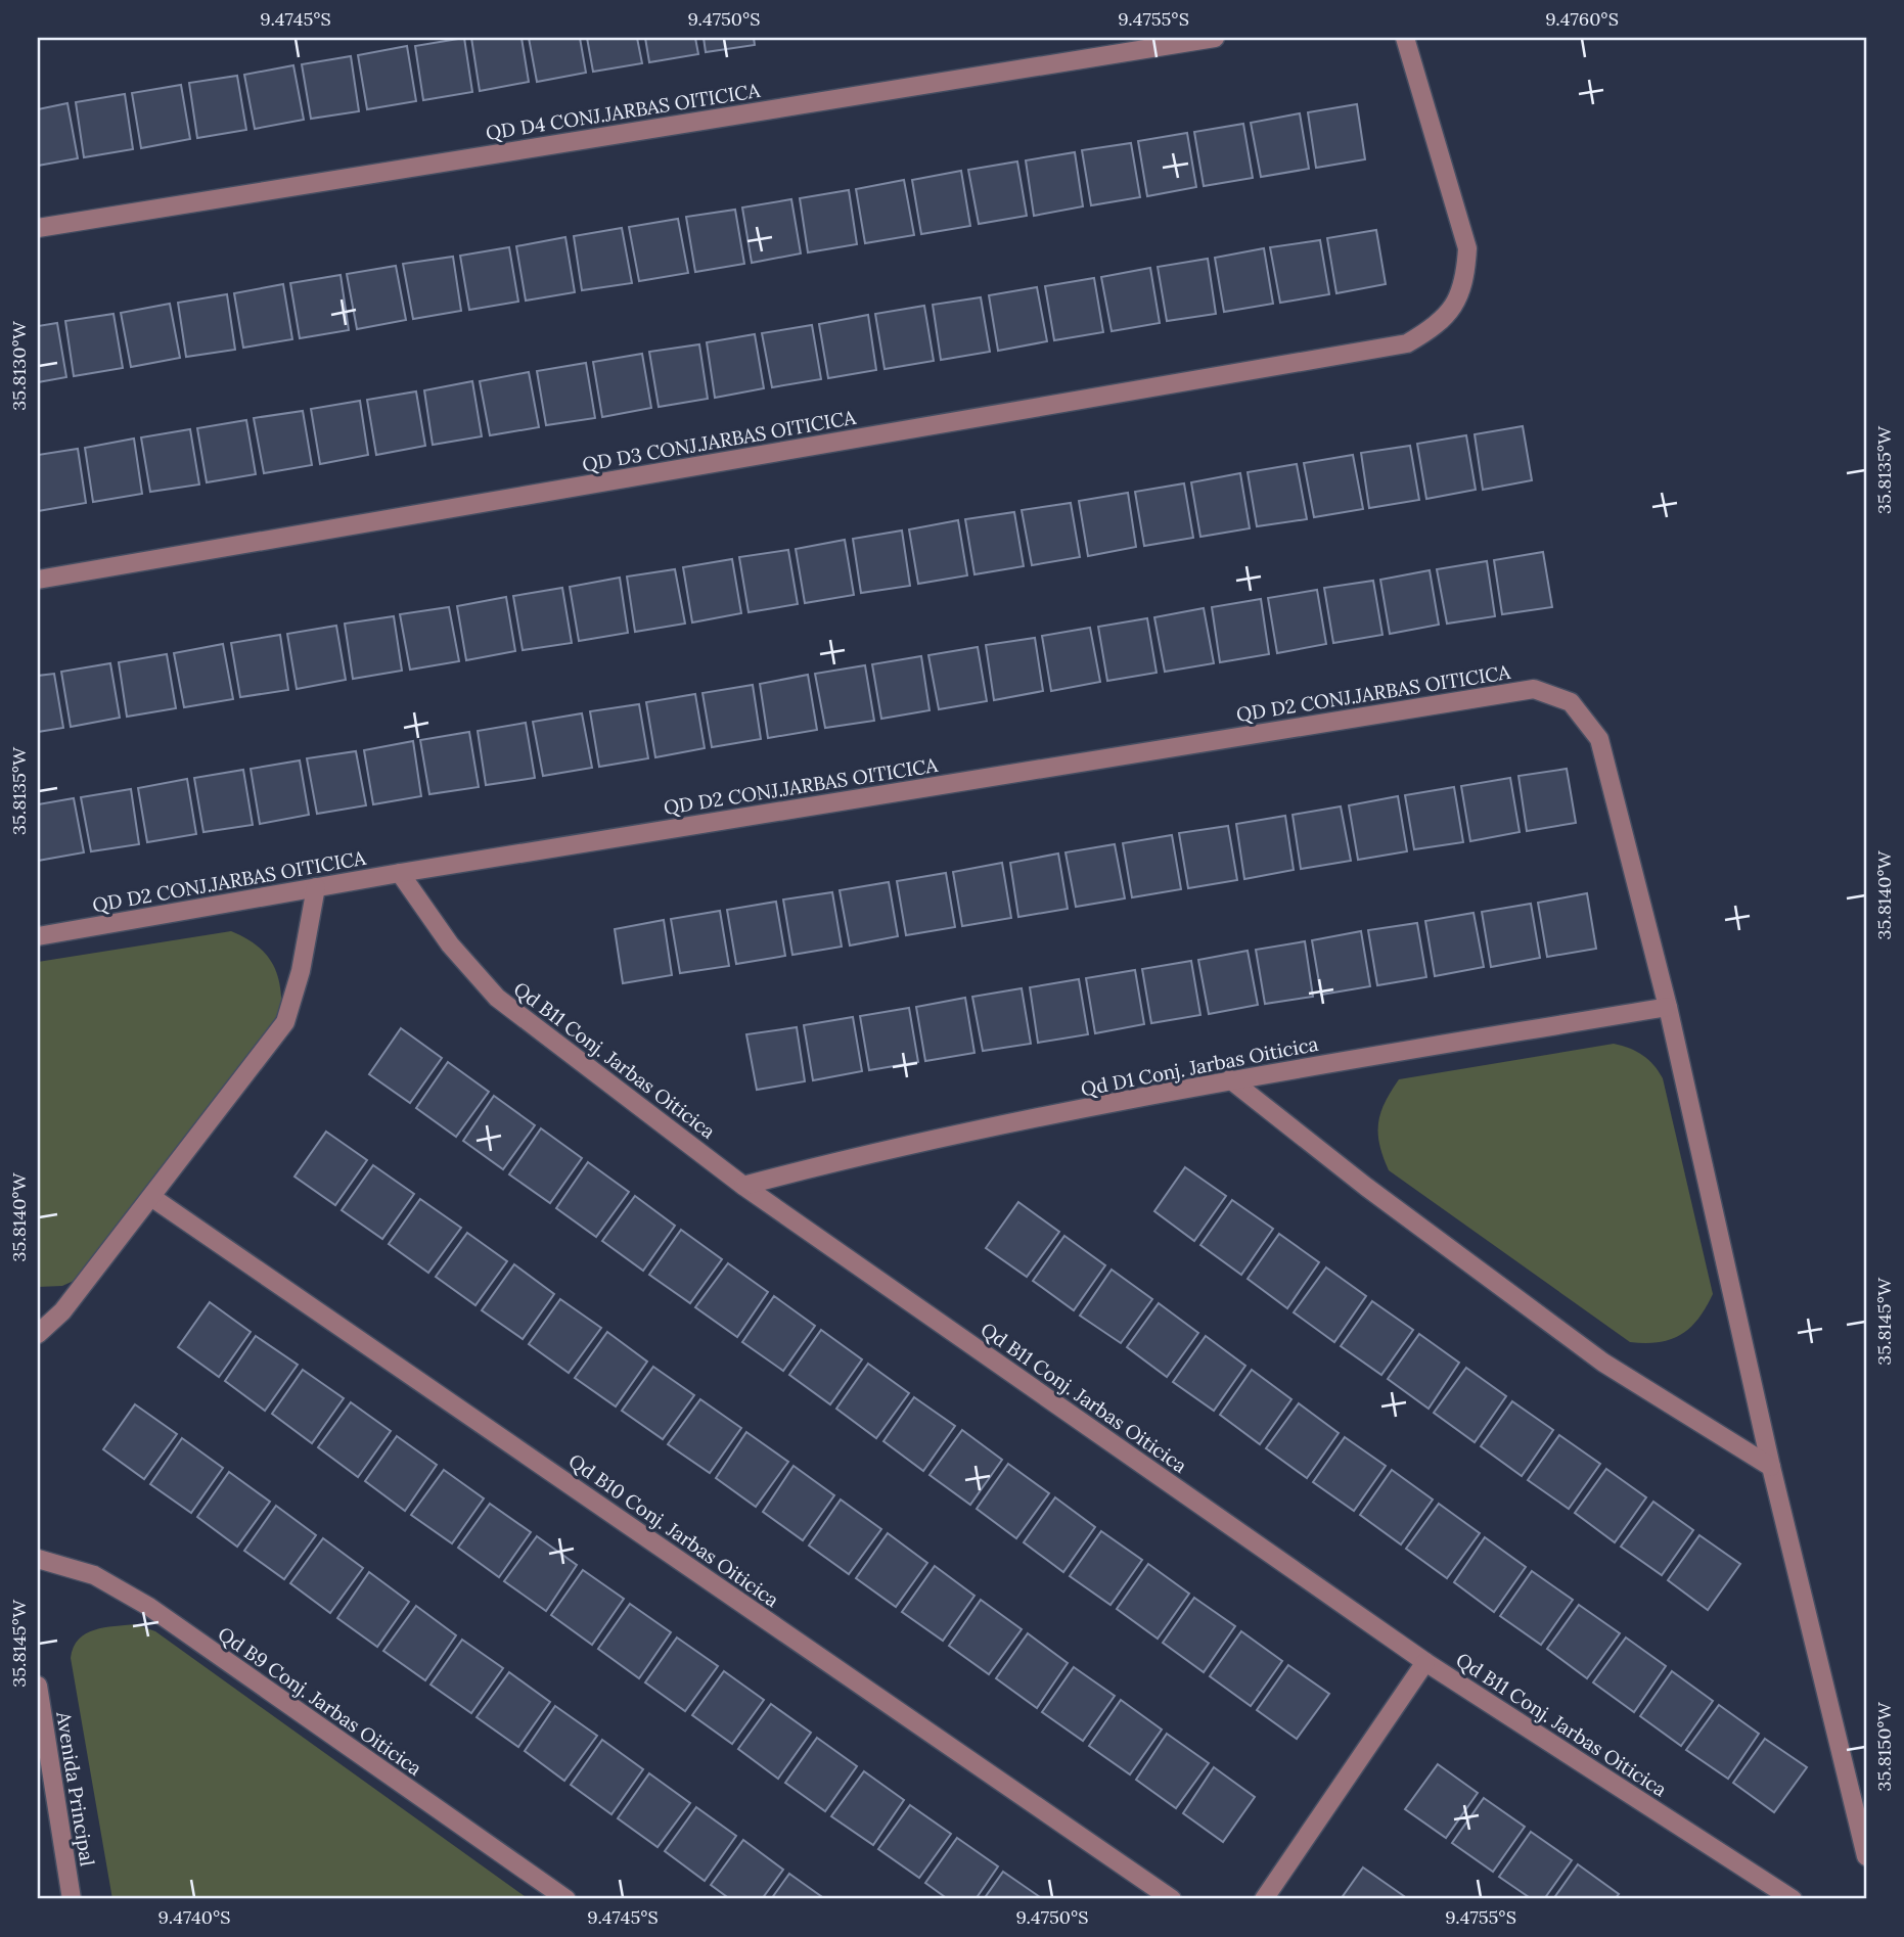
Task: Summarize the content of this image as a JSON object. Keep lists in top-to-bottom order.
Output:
{
  "streets": {
    "street": [
      "QD D4 CONJ.JARBAS OITICICA",
      "QD D3 CONJ.JARBAS OITICICA",
      "QD D2 CONJ.JARBAS OITICICA",
      "Qd B11 Conj. Jarbas Oiticica",
      "Qd D1 Conj. Jarbas Oiticica",
      "Qd B10 Conj. Jarbas Oiticica",
      "Qd B9 Conj. Jarbas Oiticica",
      "Avenida Principal"
    ]
  },
  "crossings": [
    ["QD D2 CONJ.JARBAS OITICICA", "Qd B11 Conj. Jarbas Oiticica"],
    ["QD D2 CONJ.JARBAS OITICICA", "Qd D1 Conj. Jarbas Oiticica"],
    ["Qd B11 Conj. Jarbas Oiticica", "Qd D1 Conj. Jarbas Oiticica"]
  ],
  "coordinates": [
    "9.4745°S",
    "9.4750°S",
    "9.4755°S",
    "9.4760°S",
    "35.8130°W",
    "35.8135°W",
    "35.8140°W",
    "35.8145°W",
    "35.8150°W",
    "9.4740°S"
  ]
}
